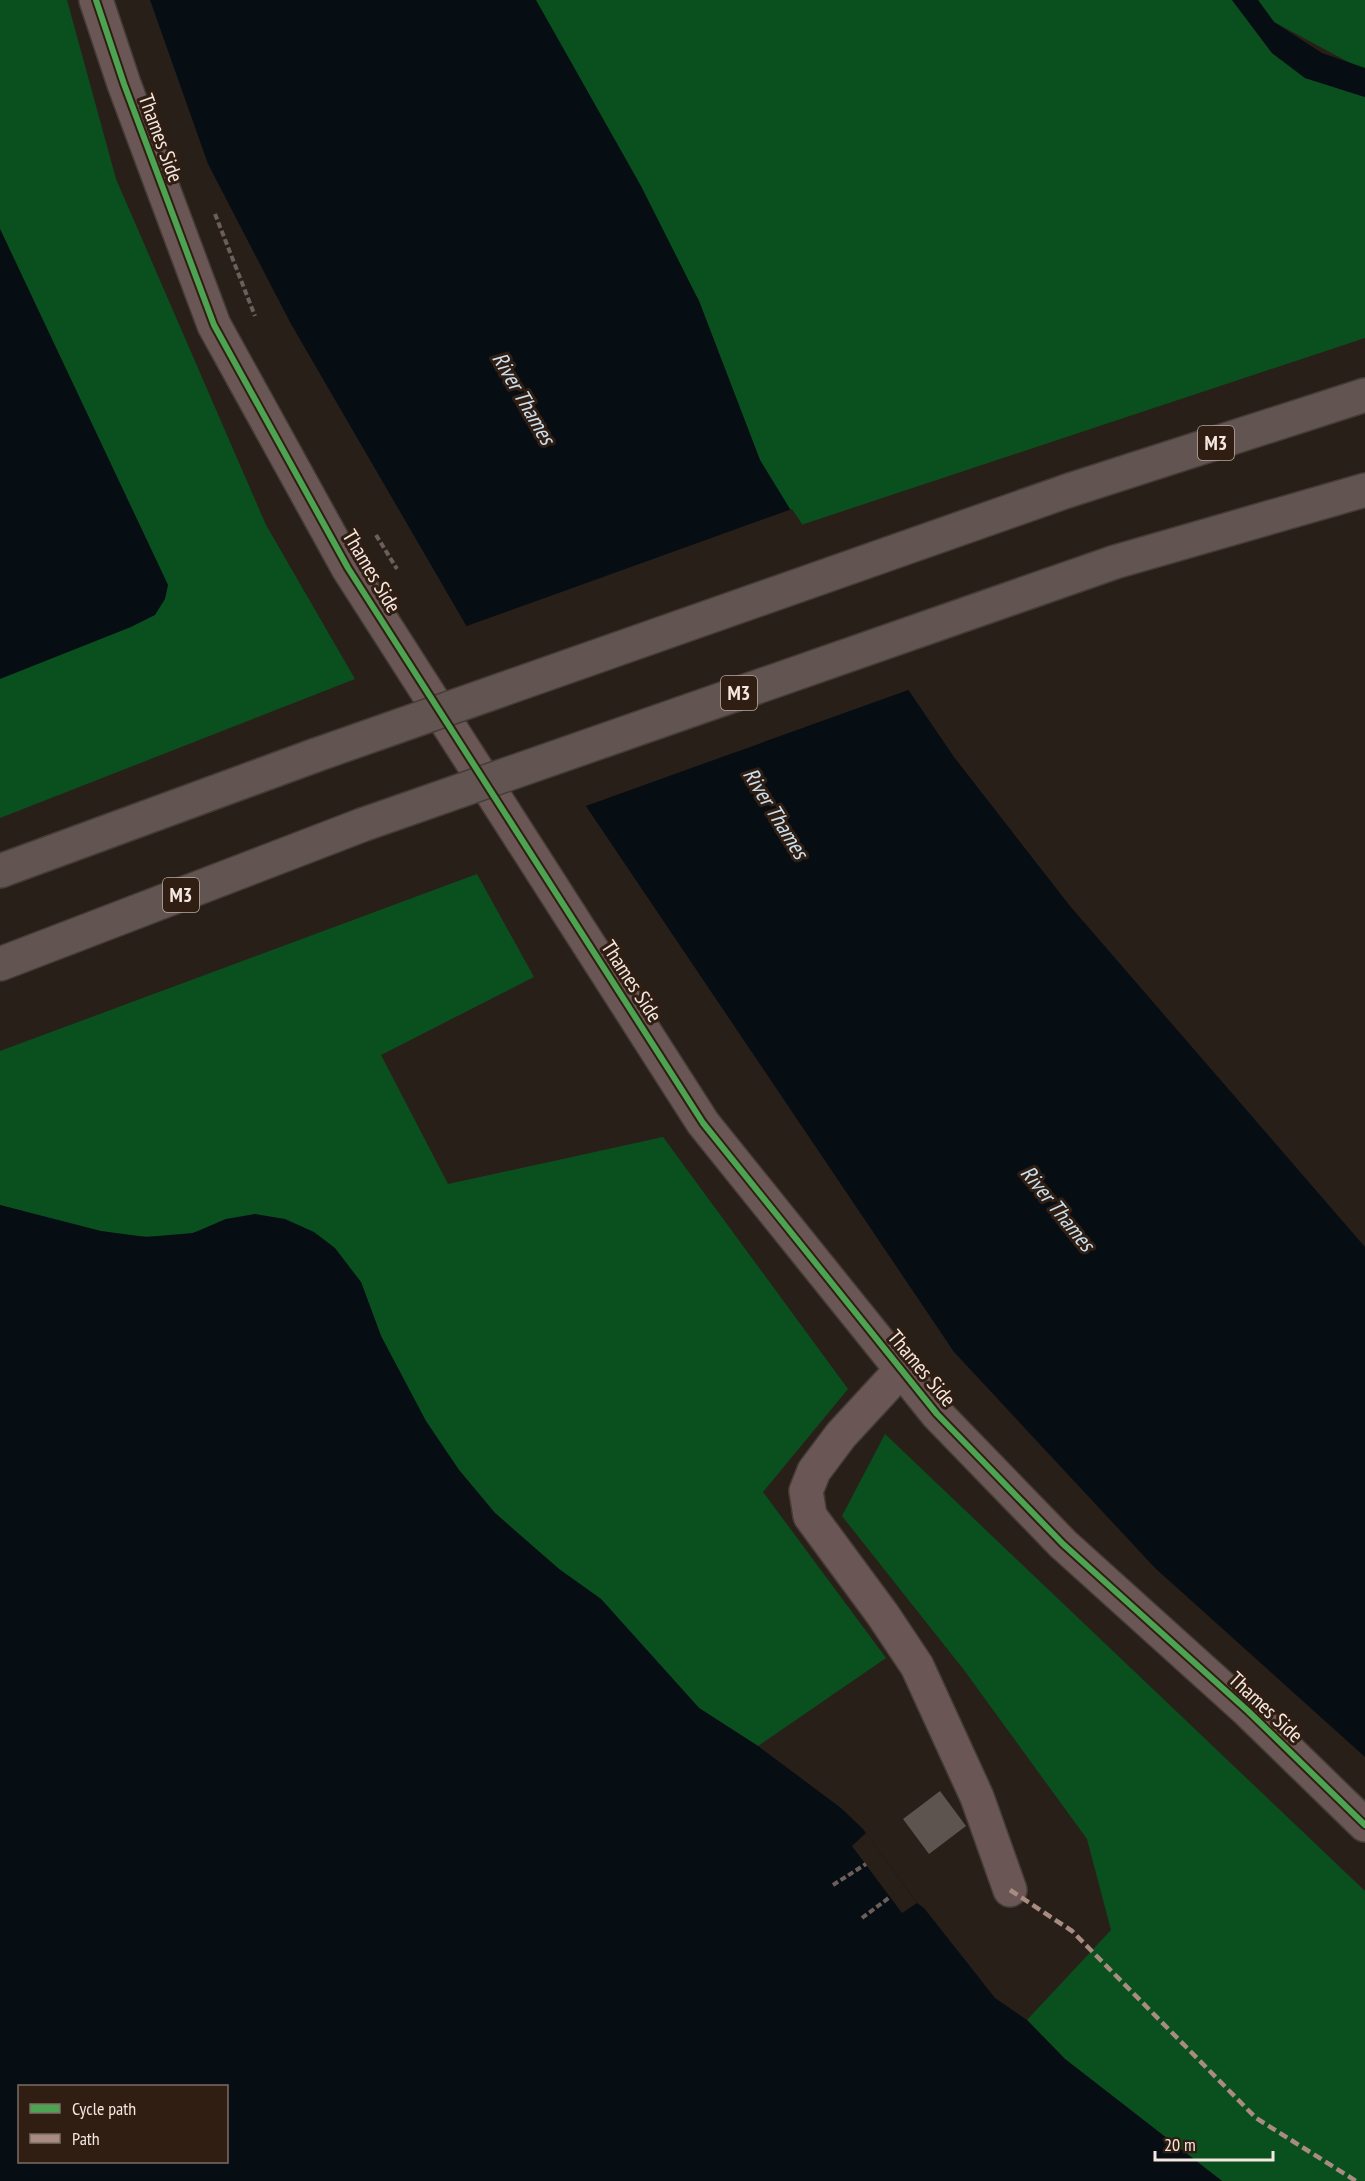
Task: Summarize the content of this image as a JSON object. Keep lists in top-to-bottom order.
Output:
{
  "streets": {
    "highway": ["M3"],
    "street": ["Thames Side"]
  },
  "water": ["River Thames"],
  "legend": ["Cycle path", "Path"],
  "scale_bar": "20 m"
}
